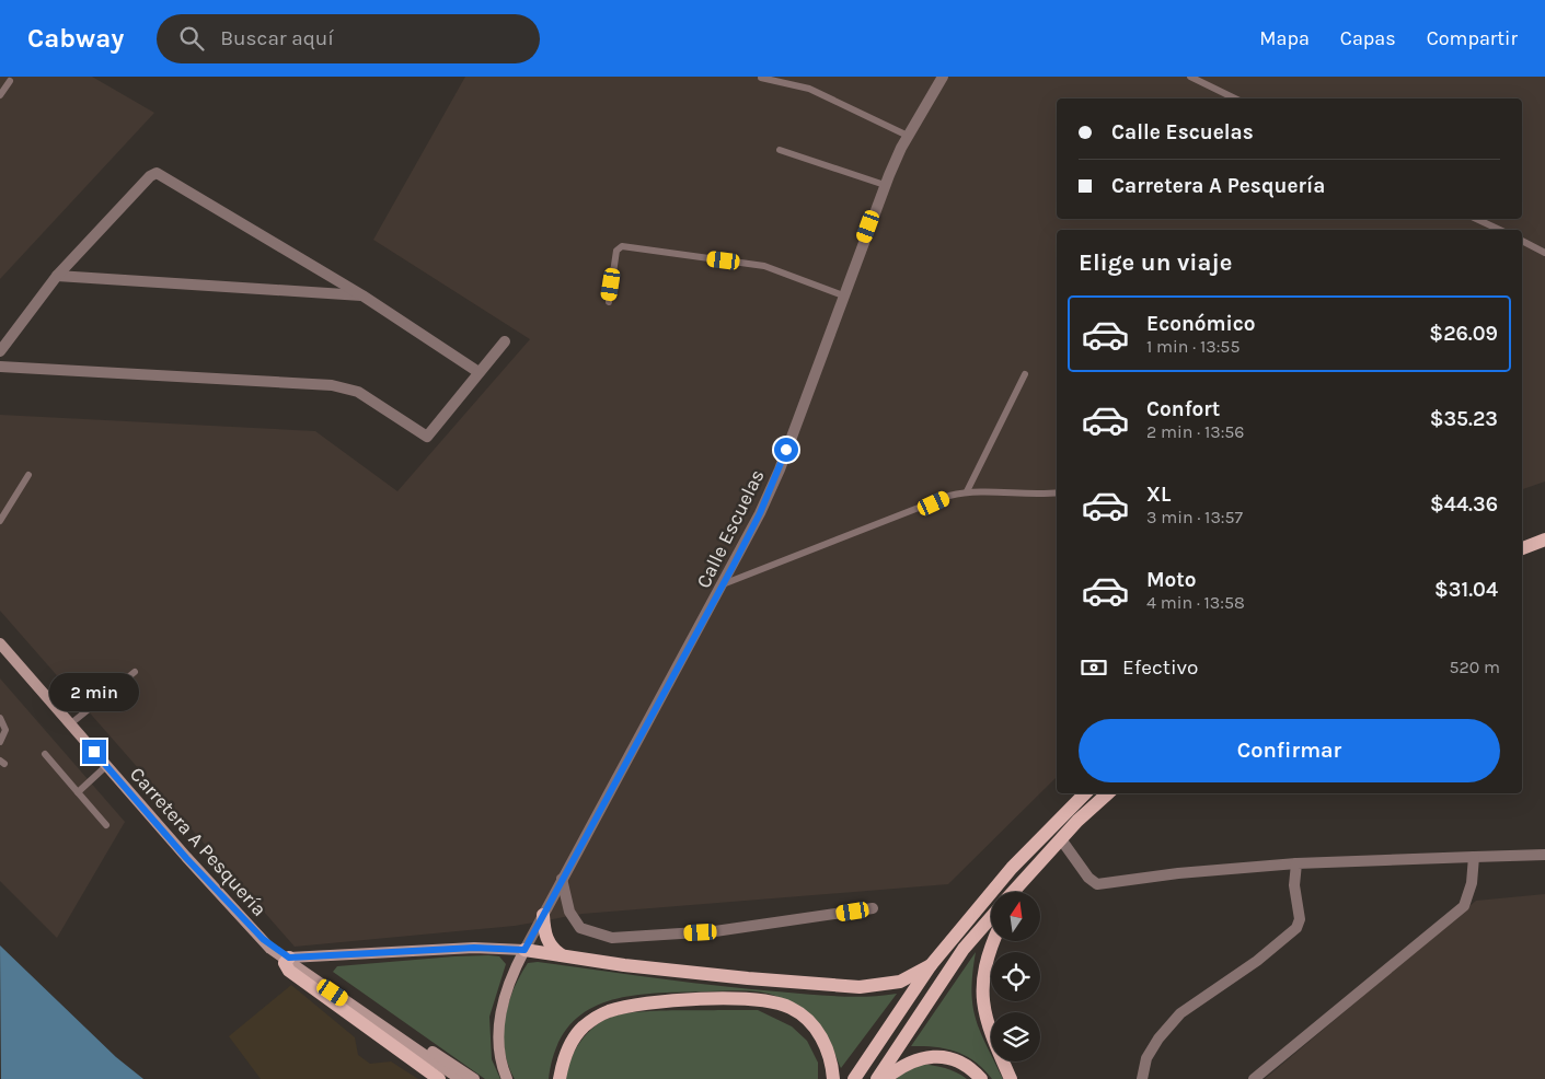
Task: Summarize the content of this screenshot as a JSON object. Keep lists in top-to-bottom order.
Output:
{
  "streets": {
    "main road": ["Carretera A Pesquería"],
    "street": ["Calle Escuelas"]
  },
  "north": "top",
  "page": {
    "header": "Cabway",
    "search": "Buscar aquí",
    "nav": ["Mapa", "Capas", "Compartir"],
    "banner": ["Calle Escuelas", "Carretera A Pesquería"],
    "heading": "Elige un viaje",
    "list": [
      {
        "name": "Económico",
        "note": "1 min · 13:55",
        "value": "$26.09"
      },
      {
        "name": "Confort",
        "note": "2 min · 13:56",
        "value": "$35.23"
      },
      {
        "name": "XL",
        "note": "3 min · 13:57",
        "value": "$44.36"
      },
      {
        "name": "Moto",
        "note": "4 min · 13:58",
        "value": "$31.04"
      }
    ],
    "pay": ["Efectivo", "520 m"],
    "bubble": "2 min",
    "buttons": "Confirmar"
  }
}
